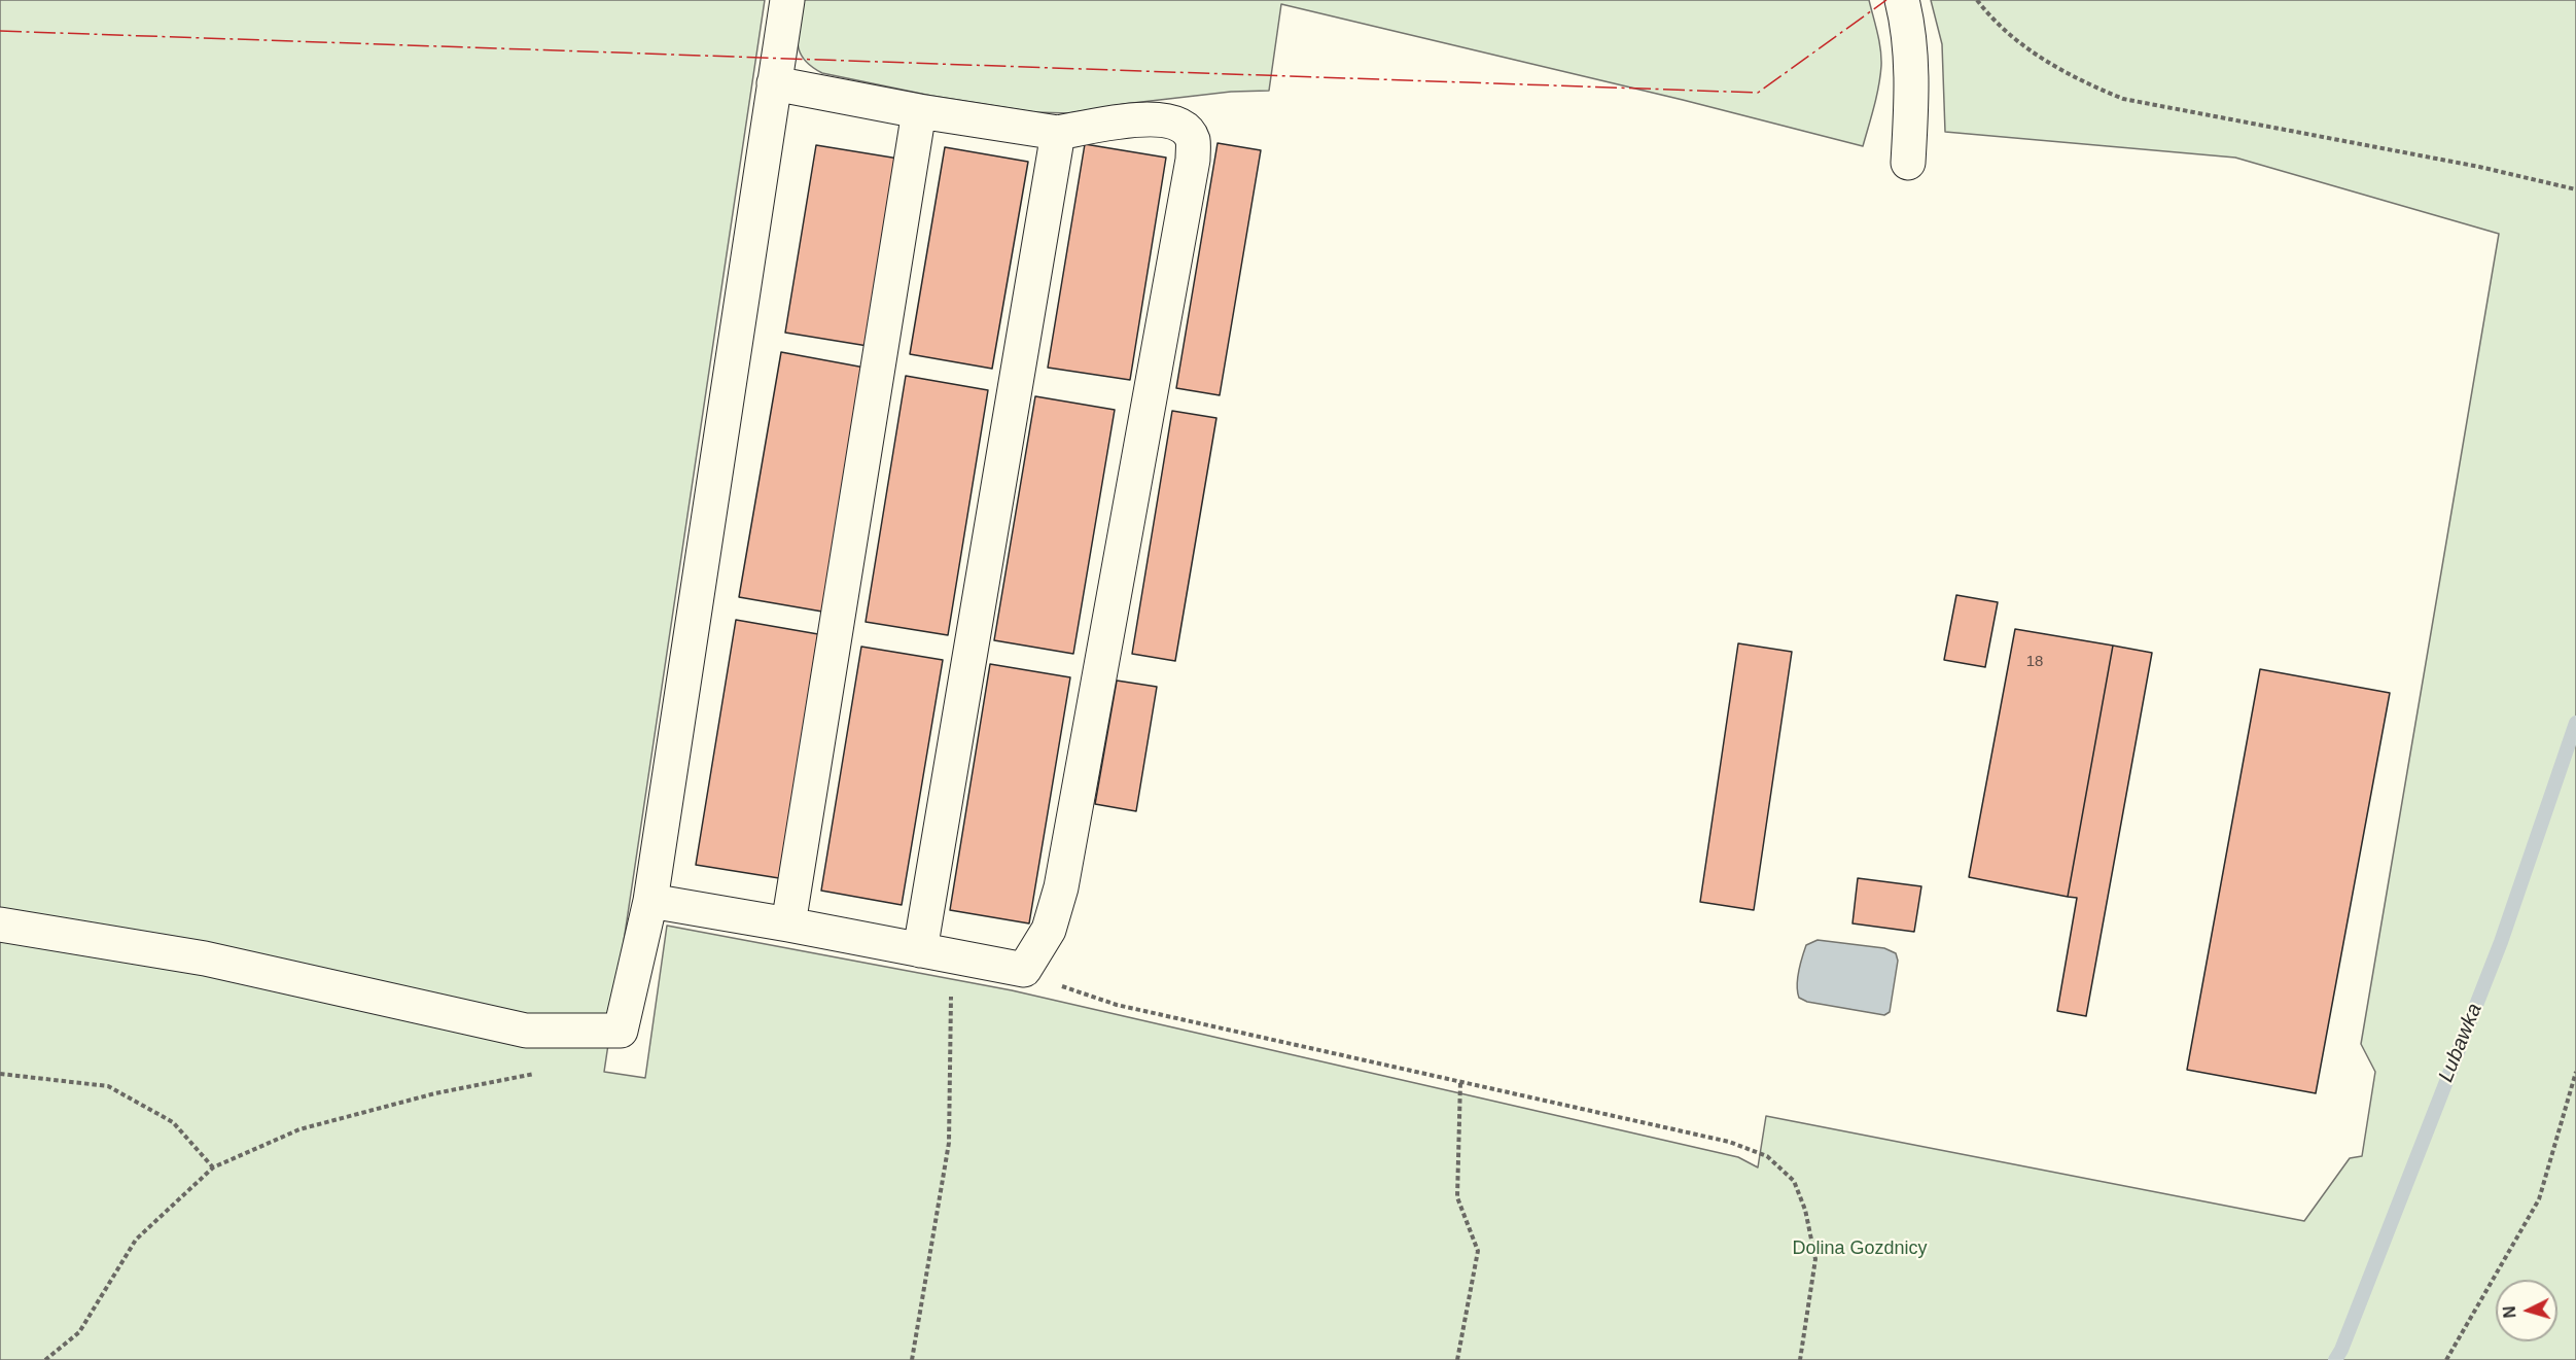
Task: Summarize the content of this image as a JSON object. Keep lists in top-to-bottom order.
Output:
{
  "water": ["Lubawka"],
  "parks": ["Dolina Gozdnicy"],
  "house_numbers": ["18"],
  "north": "left"
}
